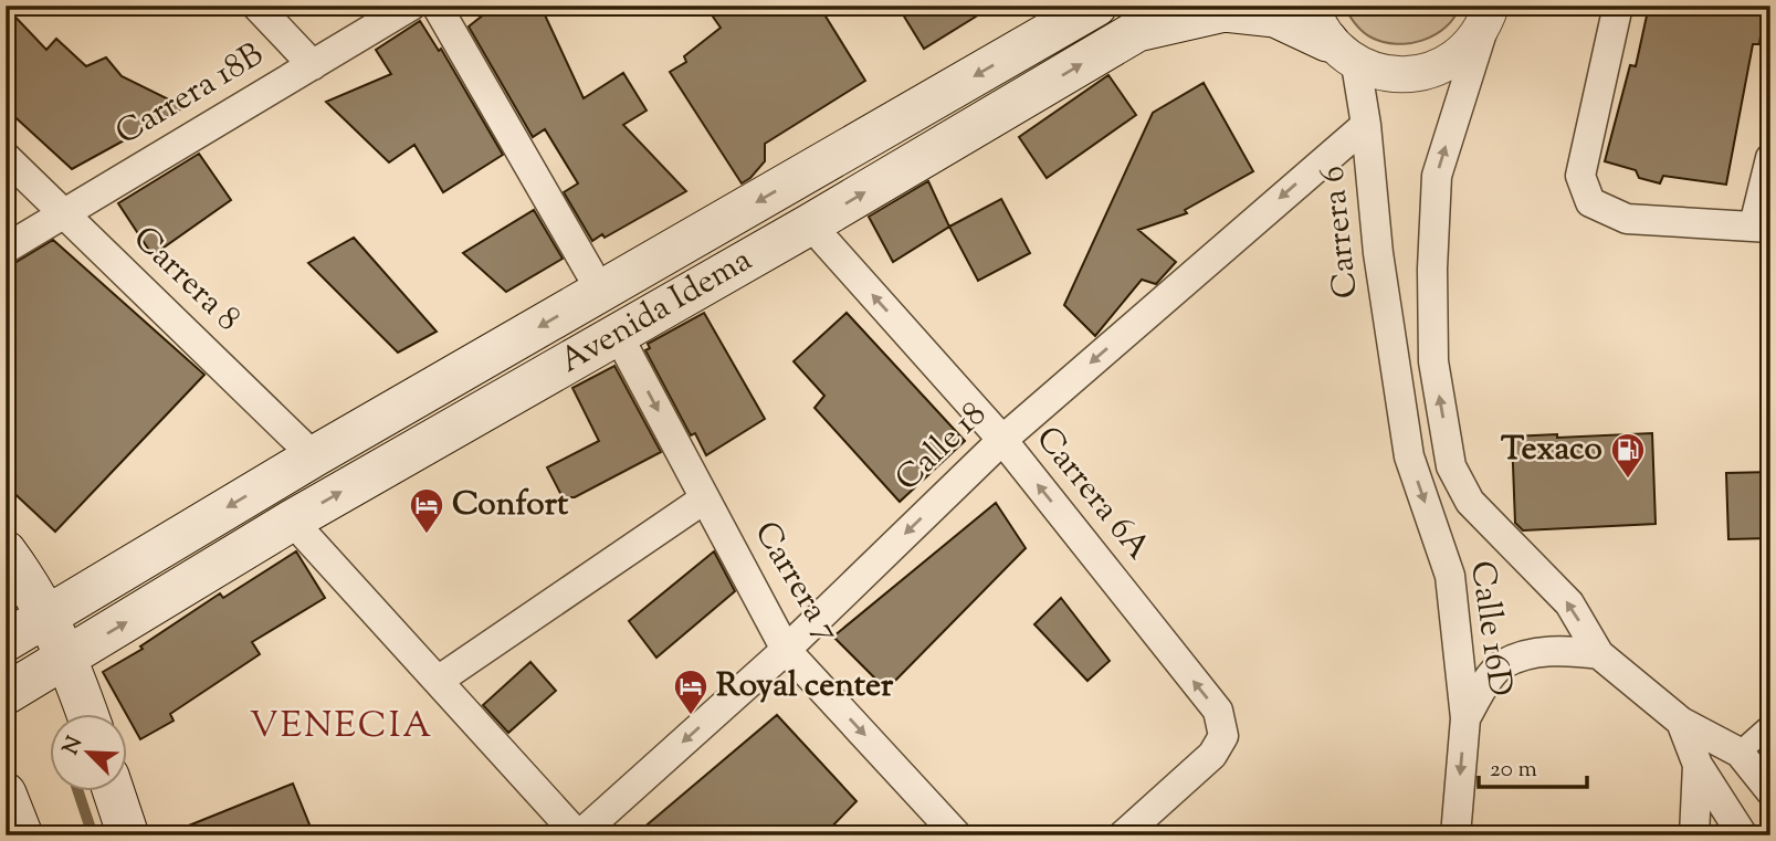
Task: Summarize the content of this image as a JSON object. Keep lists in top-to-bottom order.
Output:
{
  "streets": {
    "main road": ["Avenida Idema"],
    "street": [
      "Carrera 18B",
      "Carrera 6",
      "Carrera 8",
      "Calle 18",
      "Carrera 6A",
      "Carrera 7",
      "Calle 16D"
    ]
  },
  "crossings": [
    ["Carrera 18B", "Carrera 8"],
    ["Carrera 6", "Avenida Idema"],
    ["Carrera 6", "Calle 18"],
    ["Carrera 6", "Calle 16D"],
    ["Carrera 8", "Avenida Idema"],
    ["Avenida Idema", "Carrera 6A"],
    ["Avenida Idema", "Carrera 7"],
    ["Calle 18", "Carrera 6A"],
    ["Calle 18", "Carrera 7"]
  ],
  "one_way": ["Carrera 6A", "Carrera 7"],
  "districts": ["VENECIA"],
  "places": {
    "fuel station": ["Texaco"],
    "hotel": ["Confort", "Royal center"]
  },
  "scale_bar": "20 m",
  "north": "top left"
}
